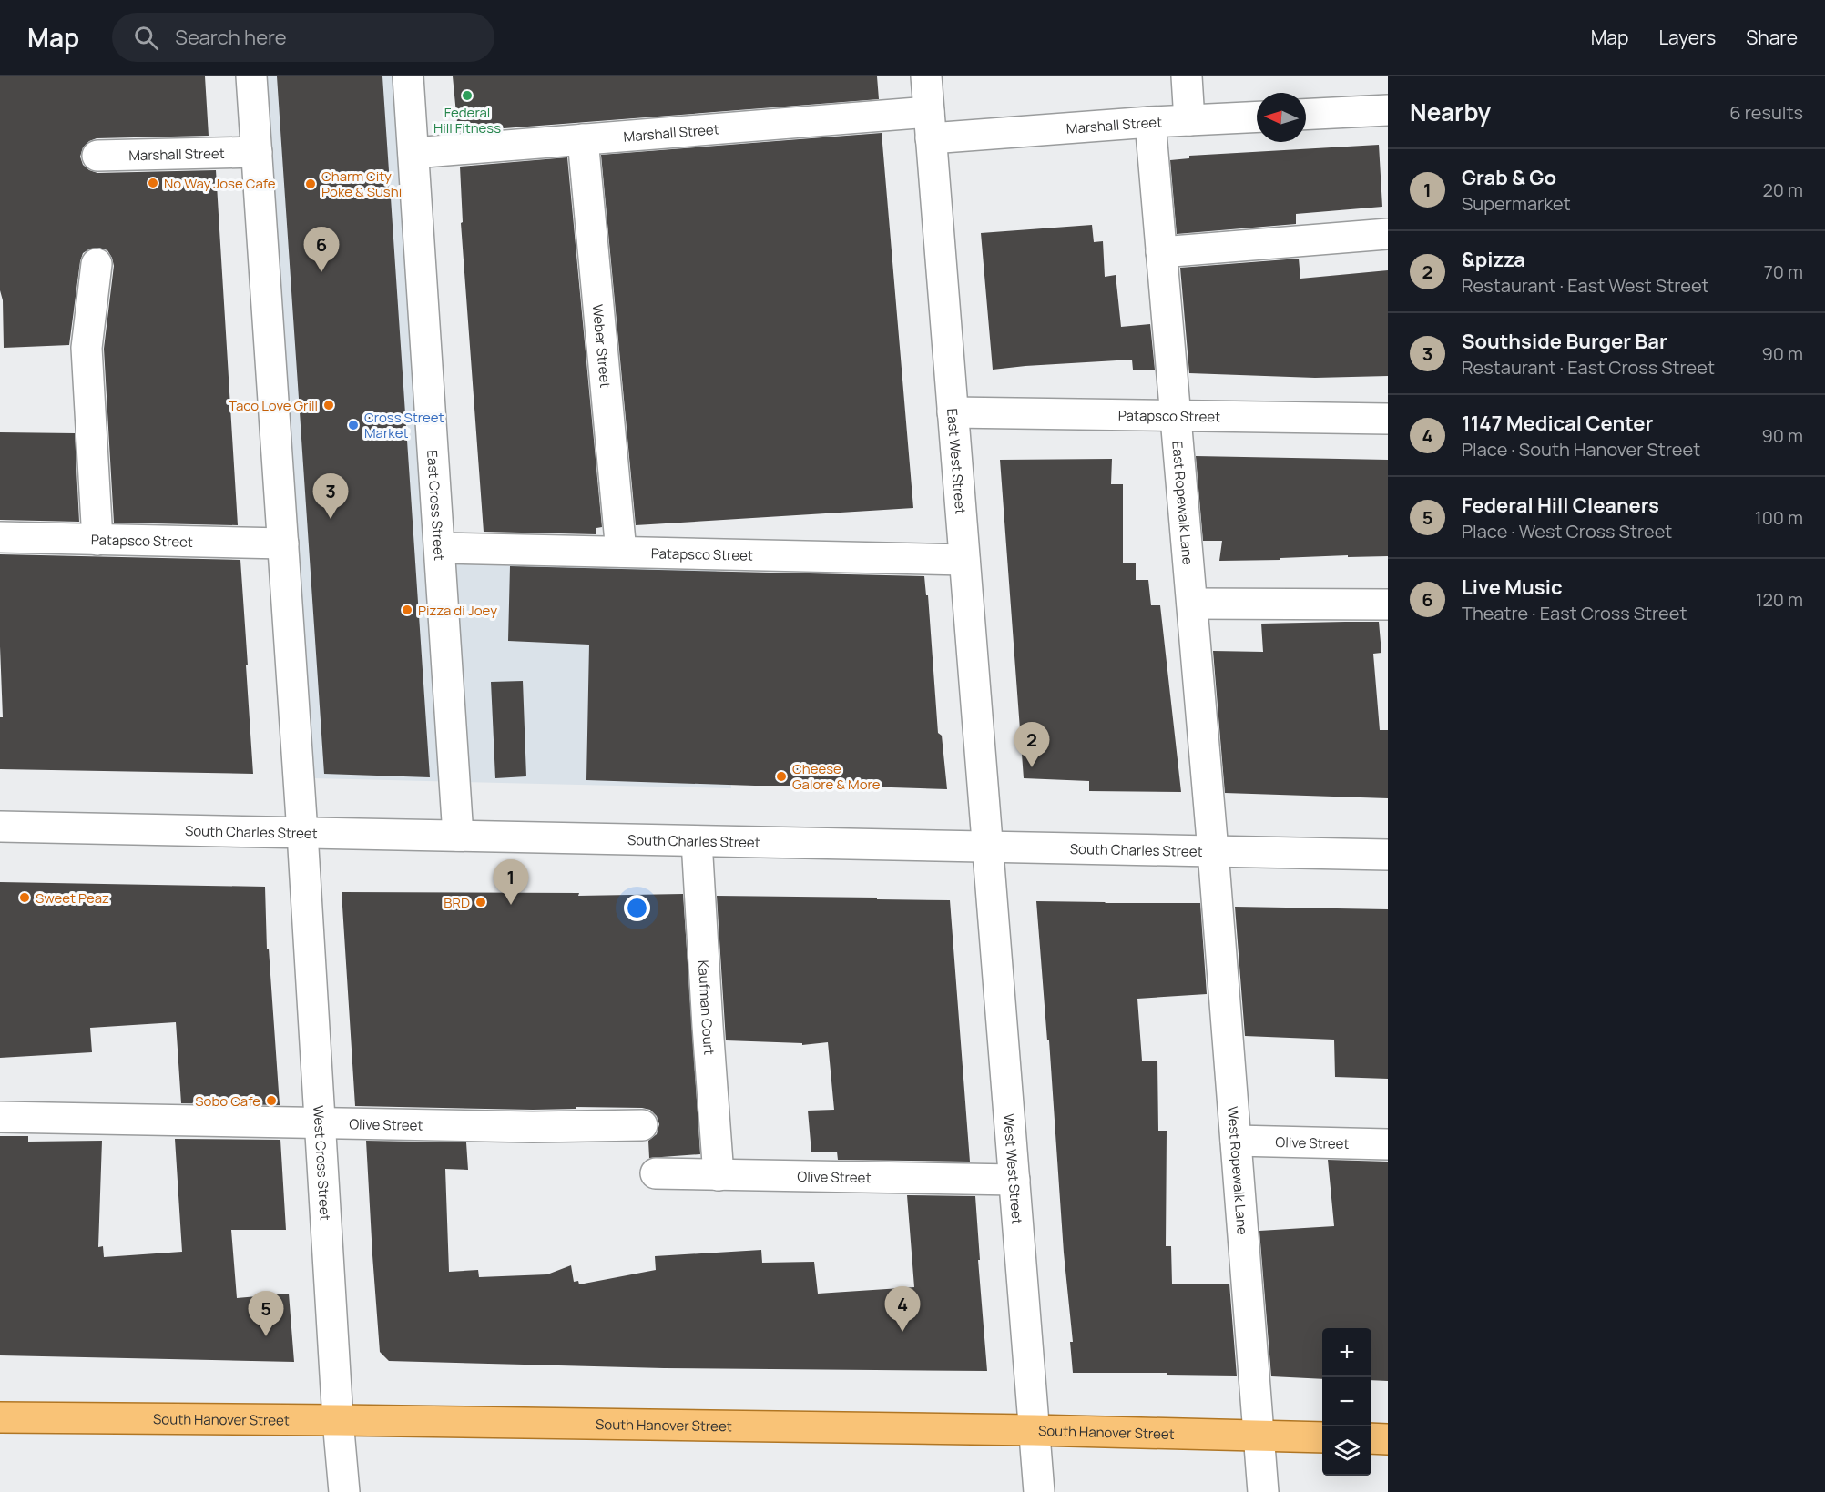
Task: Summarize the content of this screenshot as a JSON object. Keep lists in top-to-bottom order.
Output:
{
  "streets": {
    "main road": ["South Hanover Street"],
    "street": [
      "Marshall Street",
      "Weber Street",
      "Patapsco Street",
      "East West Street",
      "East Ropewalk Lane",
      "East Cross Street",
      "South Charles Street",
      "Kaufman Court",
      "Olive Street",
      "West Cross Street",
      "West West Street",
      "West Ropewalk Lane"
    ]
  },
  "crossings": [
    ["Marshall Street", "Weber Street"],
    ["Marshall Street", "East West Street"],
    ["Marshall Street", "East Ropewalk Lane"],
    ["Marshall Street", "East Cross Street"],
    ["Weber Street", "Patapsco Street"],
    ["Patapsco Street", "East West Street"],
    ["Patapsco Street", "East Ropewalk Lane"],
    ["Patapsco Street", "East Cross Street"],
    ["East West Street", "South Charles Street"],
    ["East West Street", "West West Street"],
    ["East Ropewalk Lane", "South Charles Street"],
    ["East Ropewalk Lane", "West Ropewalk Lane"],
    ["East Cross Street", "South Charles Street"],
    ["South Charles Street", "Kaufman Court"],
    ["South Charles Street", "West Cross Street"],
    ["South Charles Street", "West West Street"],
    ["South Charles Street", "West Ropewalk Lane"],
    ["Kaufman Court", "Olive Street"],
    ["Olive Street", "West Cross Street"],
    ["Olive Street", "West West Street"],
    ["Olive Street", "West Ropewalk Lane"],
    ["West Cross Street", "South Hanover Street"],
    ["West West Street", "South Hanover Street"],
    ["West Ropewalk Lane", "South Hanover Street"]
  ],
  "places": [
    "Federal Hill Fitness",
    "No Way Jose Cafe",
    "Charm City Poke & Sushi",
    "Taco Love Grill",
    "Cross Street Market",
    "Pizza di Joey",
    "Cheese Galore & More",
    "Sweet Peaz",
    "BRD",
    "Sobo Cafe"
  ],
  "north": "left",
  "page": {
    "header": "Map",
    "search": "Search here",
    "nav": ["Map", "Layers", "Share"],
    "heading": ["Nearby", "6 results"],
    "list": [
      {
        "mark": "1",
        "name": "Grab & Go",
        "note": "Supermarket",
        "value": "20 m"
      },
      {
        "mark": "2",
        "name": "&pizza",
        "note": "Restaurant · East West Street",
        "value": "70 m"
      },
      {
        "mark": "3",
        "name": "Southside Burger Bar",
        "note": "Restaurant · East Cross Street",
        "value": "90 m"
      },
      {
        "mark": "4",
        "name": "1147 Medical Center",
        "note": "Place · South Hanover Street",
        "value": "90 m"
      },
      {
        "mark": "5",
        "name": "Federal Hill Cleaners",
        "note": "Place · West Cross Street",
        "value": "100 m"
      },
      {
        "mark": "6",
        "name": "Live Music",
        "note": "Theatre · East Cross Street",
        "value": "120 m"
      }
    ],
    "pins": [
      "6",
      "3",
      "2",
      "1",
      "4",
      "5"
    ],
    "map_buttons": ["+", "−"]
  }
}
